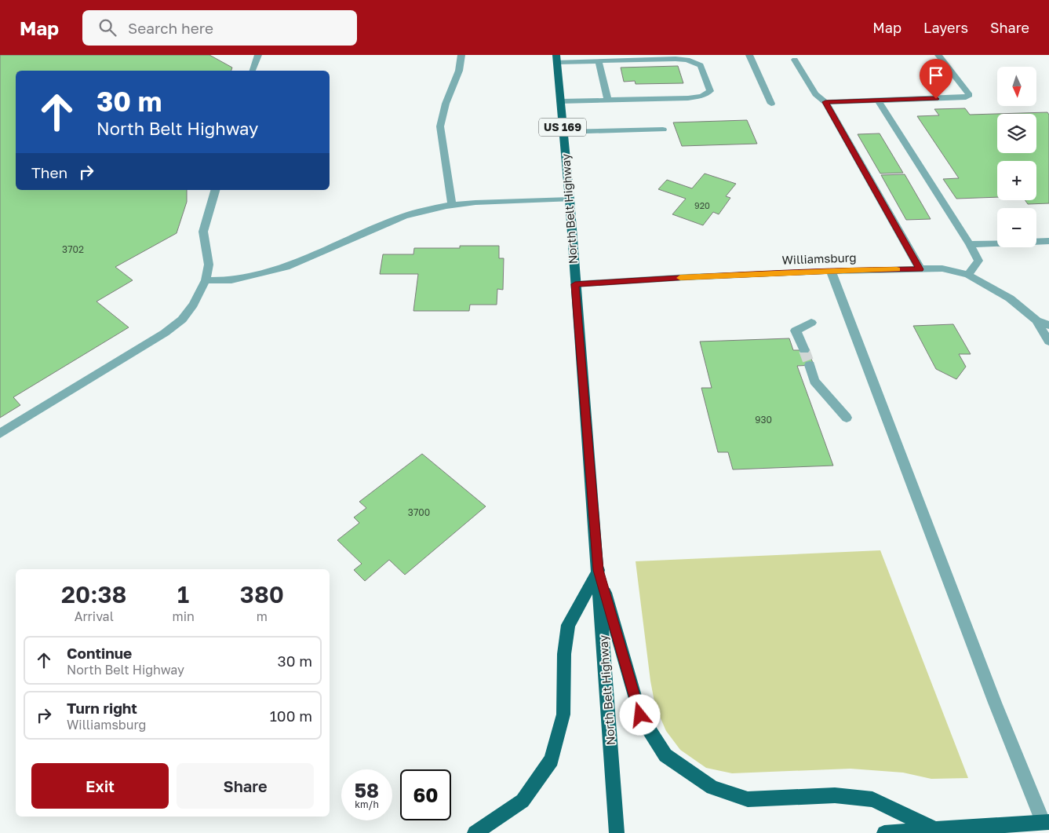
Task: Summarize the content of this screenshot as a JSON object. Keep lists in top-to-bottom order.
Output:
{
  "streets": {
    "main road": ["US 169", "North Belt Highway"],
    "street": ["Williamsburg"]
  },
  "crossings": [
    ["North Belt Highway", "Williamsburg"]
  ],
  "house_numbers": [
    "920",
    "3702",
    "930",
    "3700"
  ],
  "north": "bottom",
  "page": {
    "header": "Map",
    "search": "Search here",
    "nav": ["Map", "Layers", "Share"],
    "map_buttons": ["+", "−"],
    "turn": ["30 m", "North Belt Highway"],
    "then": "Then",
    "eta": [
      "20:38",
      "Arrival",
      "1",
      "min",
      "380",
      "m"
    ],
    "list": [
      {
        "name": "Continue",
        "note": "North Belt Highway",
        "value": "30 m"
      },
      {
        "name": "Turn right",
        "note": "Williamsburg",
        "value": "100 m"
      }
    ],
    "buttons": ["Exit", "Share"],
    "speed": "58 km/h",
    "limit": "60"
  }
}
